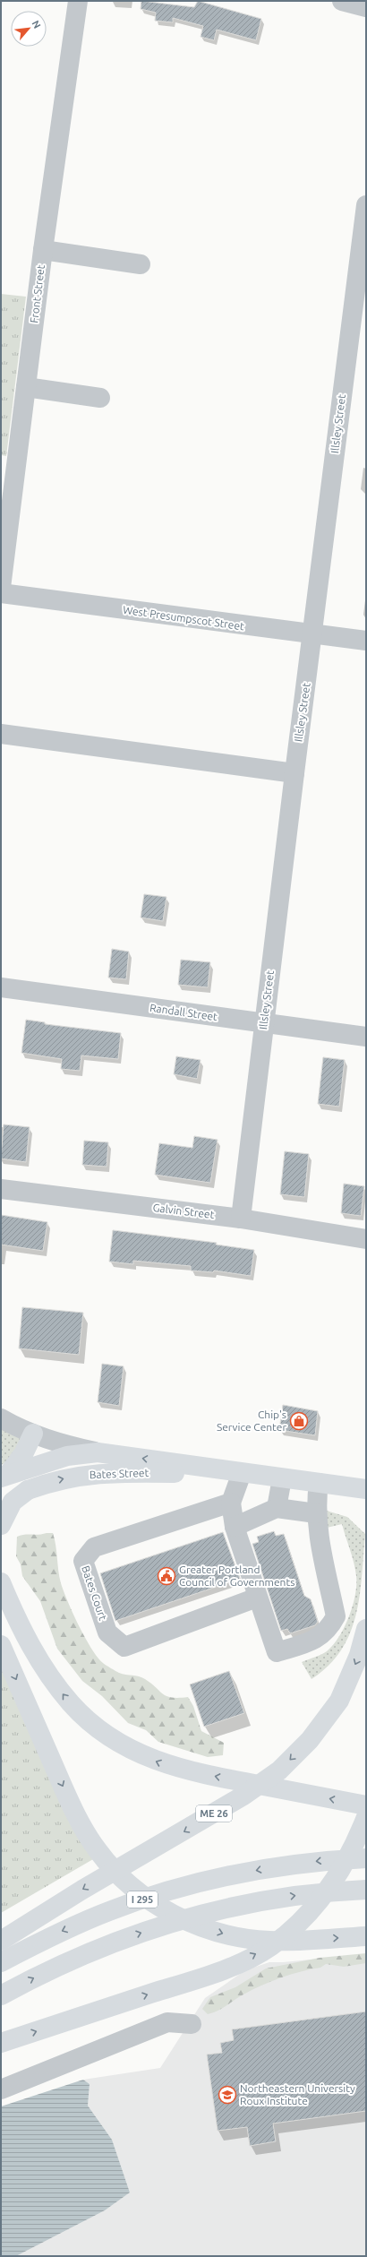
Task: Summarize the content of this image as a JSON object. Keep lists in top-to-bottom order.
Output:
{
  "streets": {
    "main road": ["Bates Street", "ME 26", "I 295"],
    "street": [
      "Front Street",
      "Illsley Street",
      "West Presumpscot Street",
      "Randall Street",
      "Galvin Street",
      "Bates Court"
    ]
  },
  "crossings": [
    ["Illsley Street", "West Presumpscot Street"],
    ["Illsley Street", "Randall Street"],
    ["Illsley Street", "Galvin Street"]
  ],
  "places": {
    "shop": ["Chip's Service Center"],
    "public building": ["Greater Portland Council of Governments"],
    "school or university": ["Northeastern University Roux Institute"]
  },
  "north": "top right"
}
